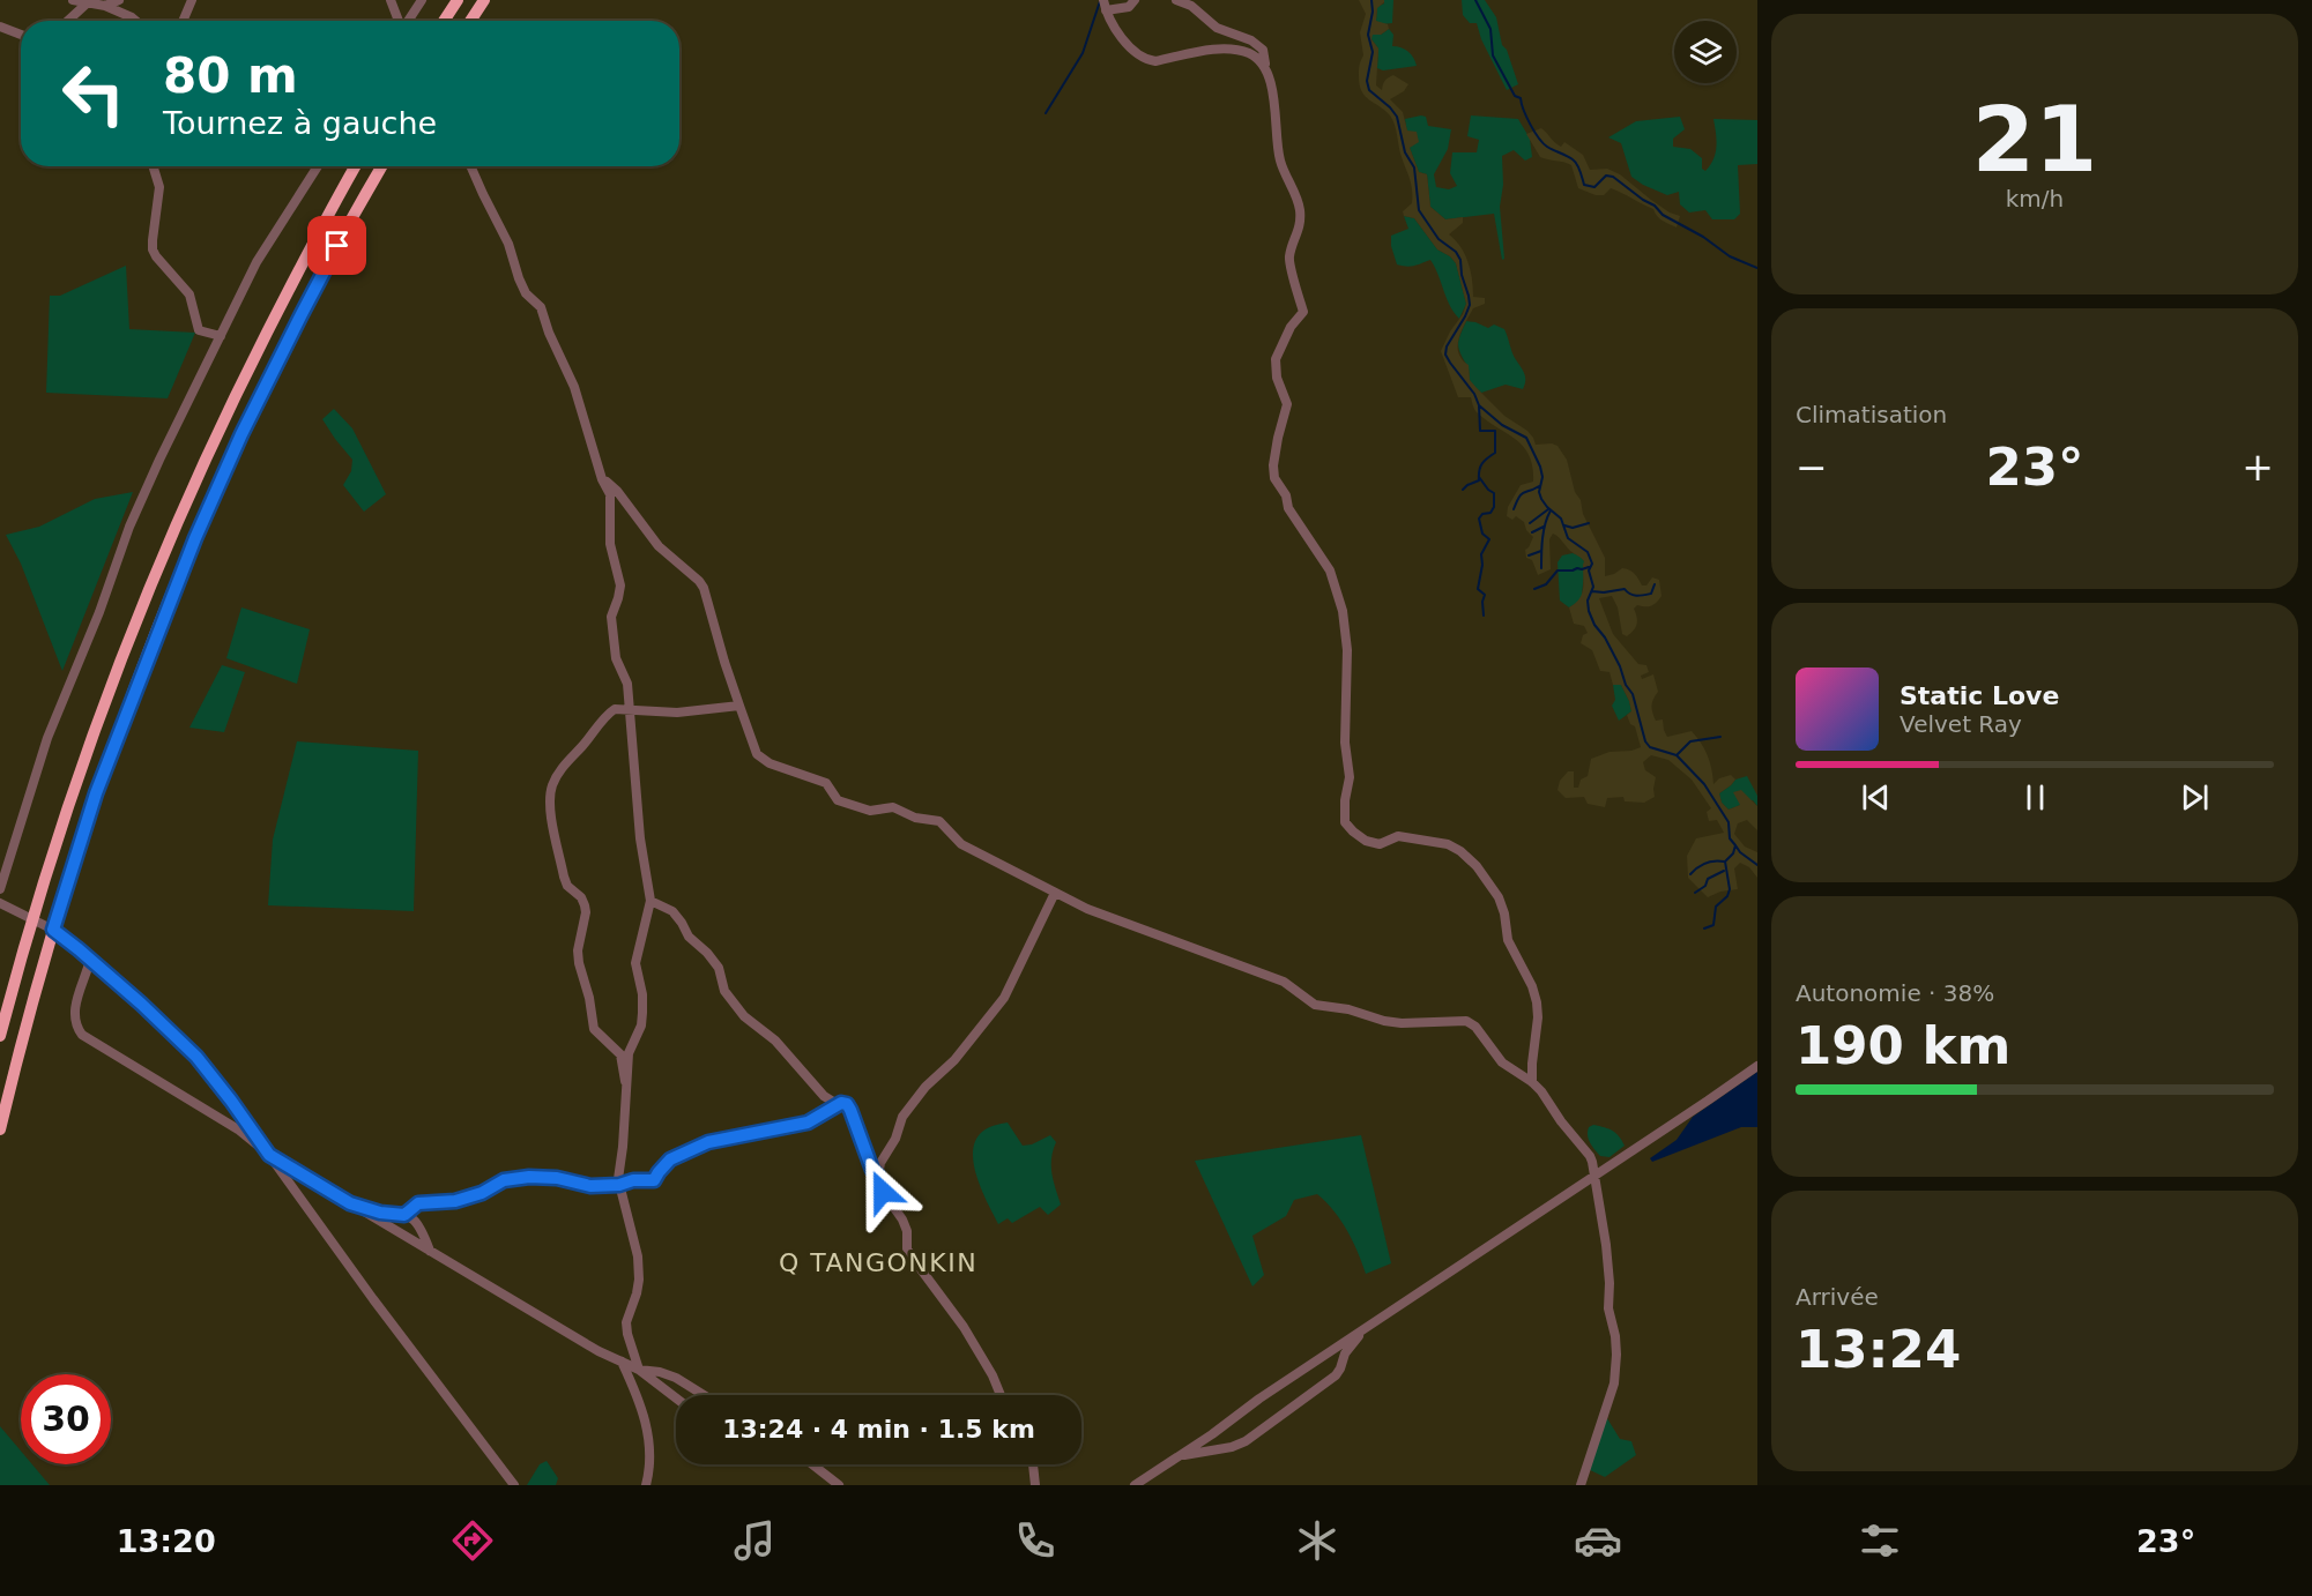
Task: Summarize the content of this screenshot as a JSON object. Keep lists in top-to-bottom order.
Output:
{
  "districts": ["Q TANGONKIN"],
  "page": {
    "tile": [
      ["21", "km/h"],
      "Climatisation",
      ["Autonomie · 38%", "190 km"],
      ["Arrivée", "13:24"]
    ],
    "turn": ["80 m", "Tournez à gauche"],
    "heat": ["−", "23°", "+"],
    "song": ["Static Love", "Velvet Ray"],
    "limit": "30",
    "trip": "13:24 · 4 min · 1.5 km",
    "tabs": ["13:20", "23°"]
  }
}
